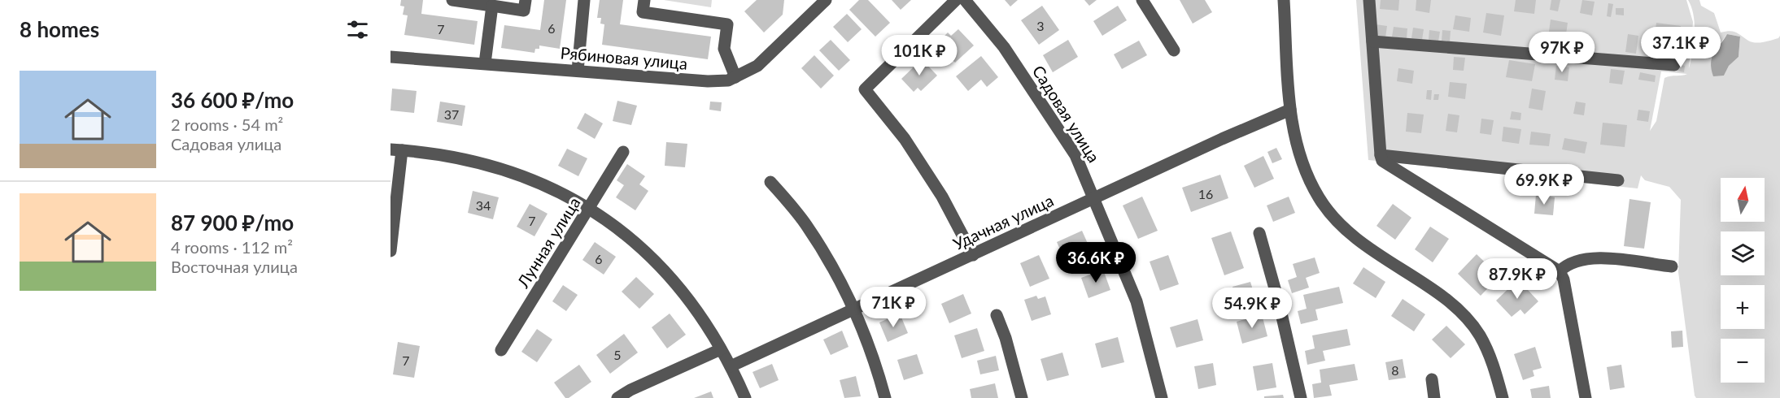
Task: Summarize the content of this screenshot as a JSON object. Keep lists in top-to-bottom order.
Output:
{
  "streets": {
    "street": [
      "Рябиновая улица",
      "Садовая улица",
      "Удачная улица",
      "Лунная улица"
    ]
  },
  "crossings": [
    ["Садовая улица", "Удачная улица"]
  ],
  "house_numbers": [
    "3",
    "6",
    "7",
    "37",
    "16",
    "34",
    "7",
    "6",
    "5",
    "7",
    "8"
  ],
  "north": "top",
  "page": {
    "heading": "8 homes",
    "price": [
      "37.1K ₽",
      "97K ₽",
      "101K ₽",
      "69.9K ₽",
      "36.6K ₽",
      "87.9K ₽",
      "71K ₽",
      "54.9K ₽"
    ],
    "list": [
      {
        "name": "36 600 ₽/mo",
        "note": "2 rooms · 54 m² · Садовая улица"
      },
      {
        "name": "87 900 ₽/mo",
        "note": "4 rooms · 112 m² · Восточная улица"
      }
    ],
    "map_buttons": ["+", "−"]
  }
}
